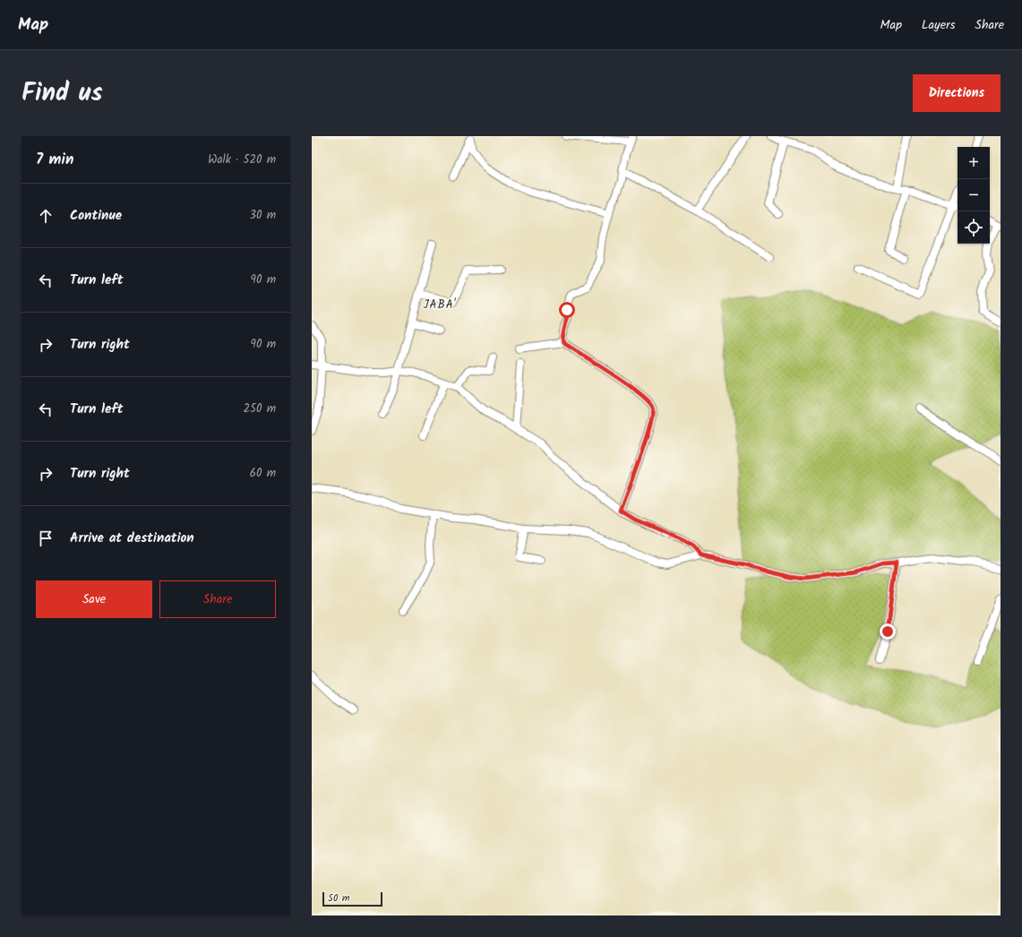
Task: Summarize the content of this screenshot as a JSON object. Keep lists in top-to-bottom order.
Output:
{
  "districts": ["JABA'"],
  "scale_bar": "50 m",
  "page": {
    "header": "Map",
    "nav": ["Map", "Layers", "Share"],
    "title": "Find us",
    "buttons": [
      "Directions",
      ["Save", "Share"]
    ],
    "heading": ["7 min", "Walk · 520 m"],
    "map_buttons": ["+", "−"],
    "list": [
      ["Continue", "30 m"],
      ["Turn left", "90 m"],
      ["Turn right", "90 m"],
      ["Turn left", "250 m"],
      ["Turn right", "60 m"],
      "Arrive at destination"
    ],
    "scale": "50 m"
  }
}
